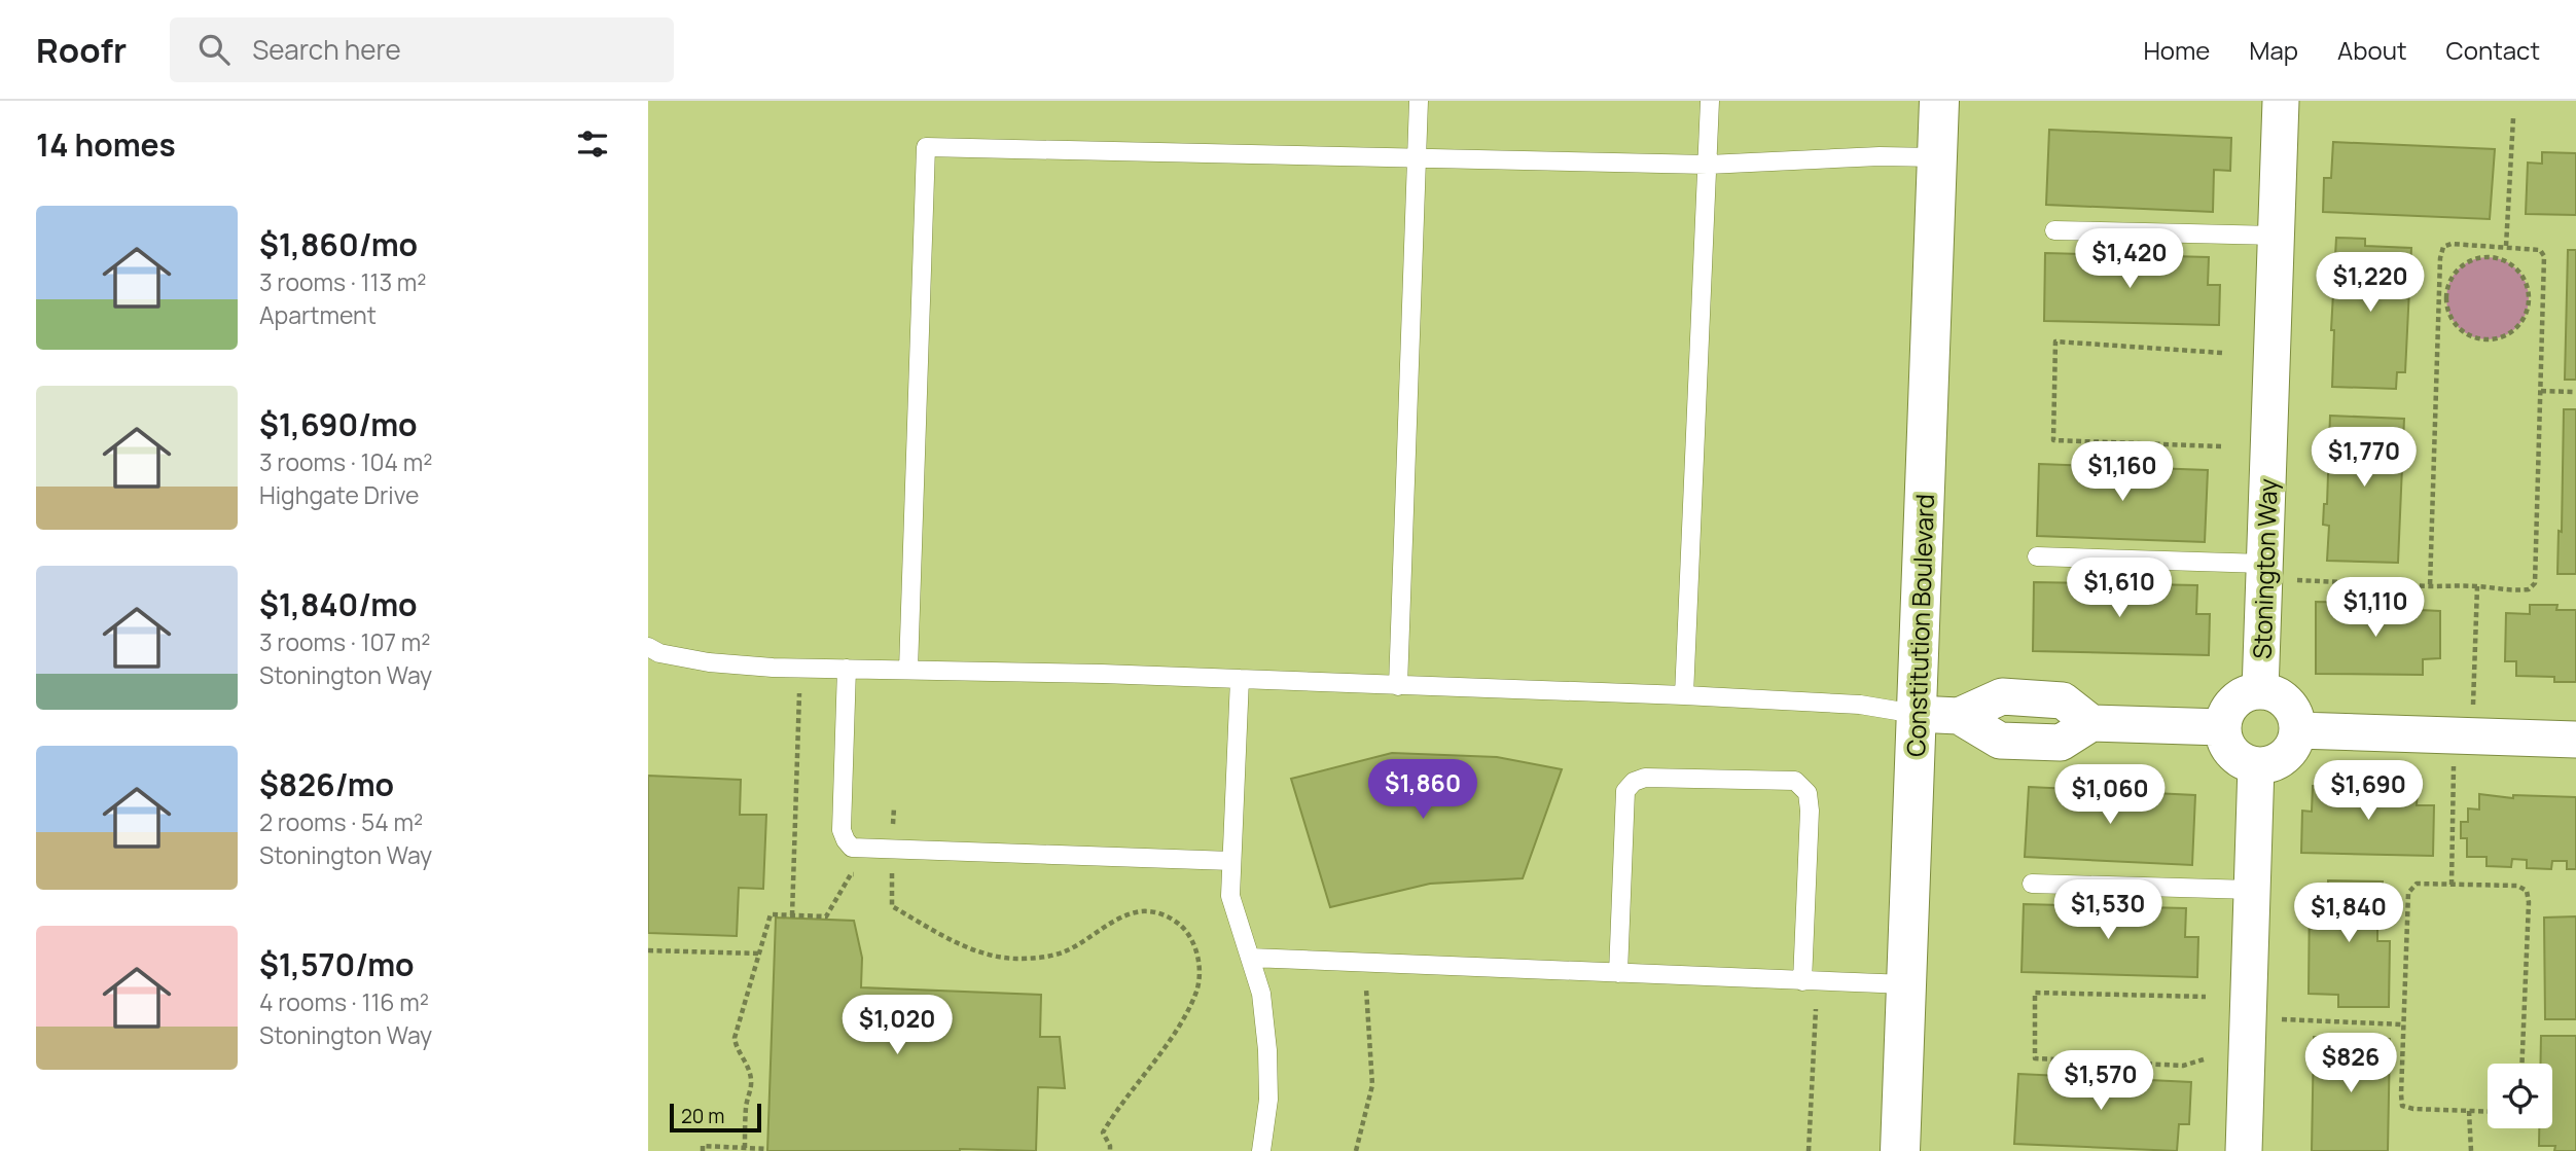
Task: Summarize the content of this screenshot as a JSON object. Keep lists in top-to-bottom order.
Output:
{
  "streets": {
    "main road": ["Constitution Boulevard"],
    "street": ["Stonington Way"]
  },
  "scale_bar": "20 m",
  "page": {
    "header": "Roofr",
    "search": "Search here",
    "nav": [
      "Home",
      "Map",
      "About",
      "Contact"
    ],
    "heading": "14 homes",
    "list": [
      {
        "name": "$1,860/mo",
        "note": "3 rooms · 113 m² · Apartment"
      },
      {
        "name": "$1,690/mo",
        "note": "3 rooms · 104 m² · Highgate Drive"
      },
      {
        "name": "$1,840/mo",
        "note": "3 rooms · 107 m² · Stonington Way"
      },
      {
        "name": "$826/mo",
        "note": "2 rooms · 54 m² · Stonington Way"
      },
      {
        "name": "$1,570/mo",
        "note": "4 rooms · 116 m² · Stonington Way"
      }
    ],
    "price": [
      "$1,420",
      "$1,220",
      "$1,770",
      "$1,160",
      "$1,610",
      "$1,110",
      "$1,860",
      "$1,690",
      "$1,060",
      "$1,530",
      "$1,840",
      "$1,020",
      "$826",
      "$1,570"
    ],
    "scale": "20 m"
  }
}
